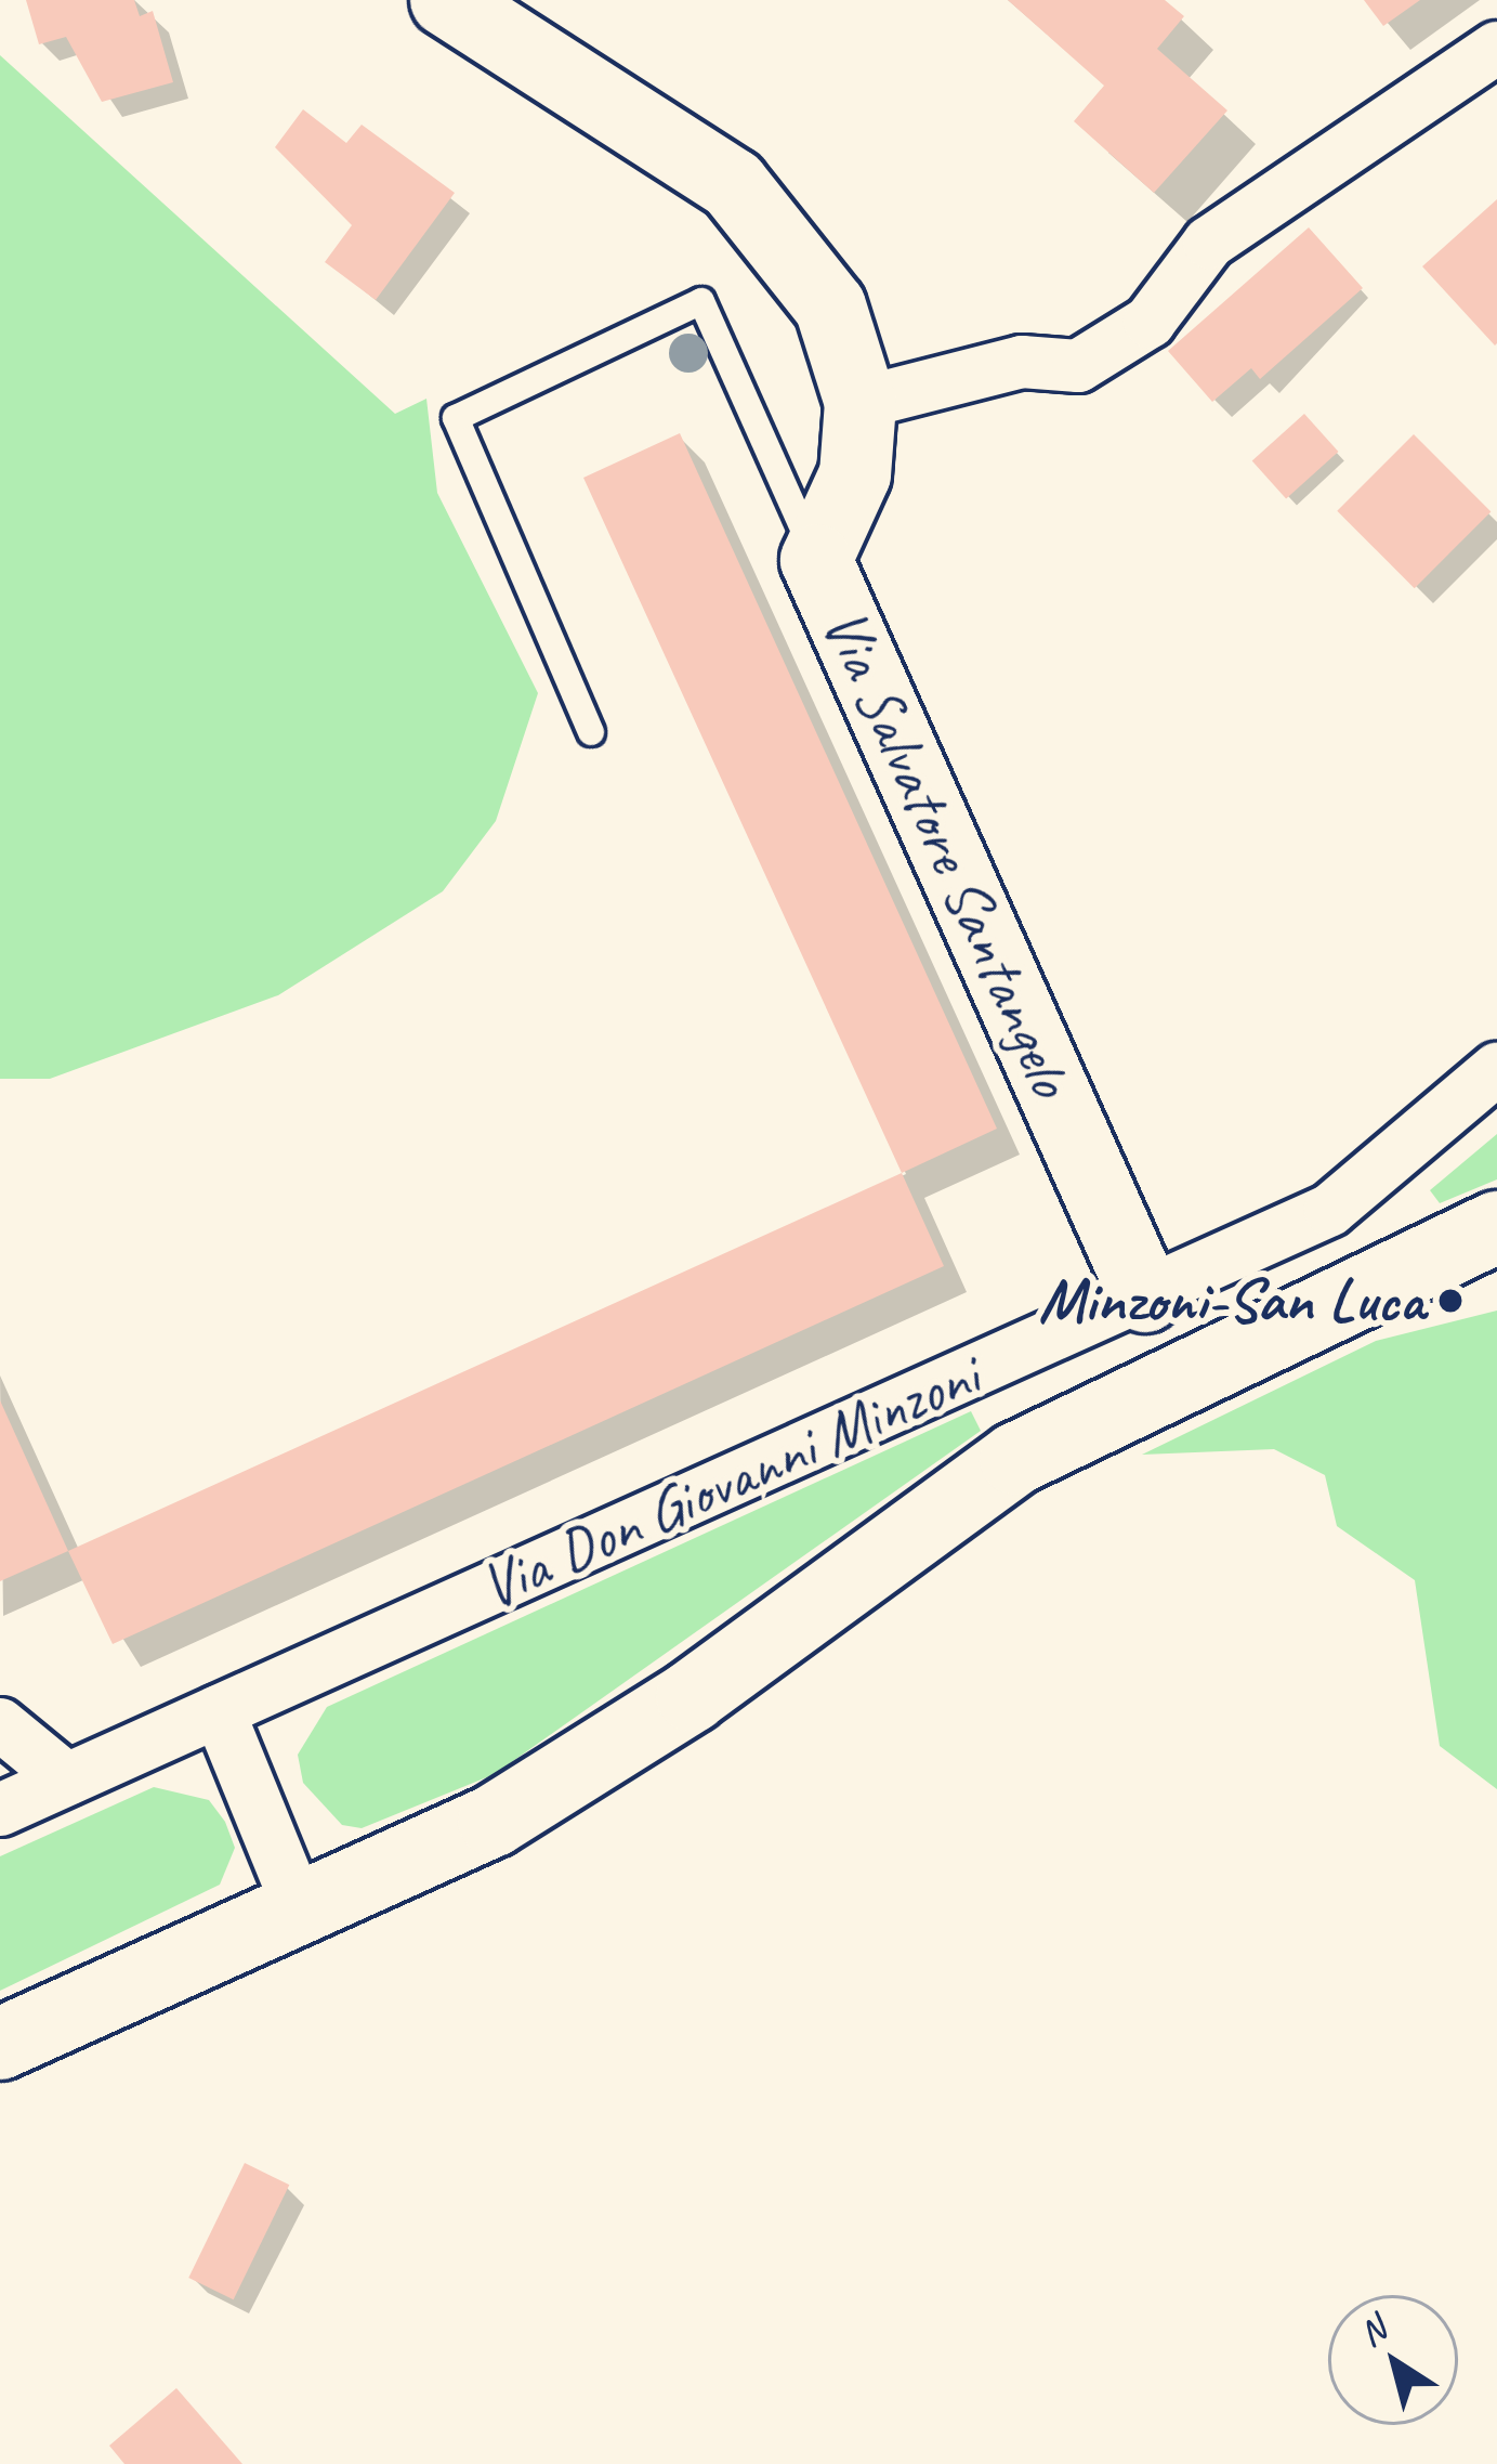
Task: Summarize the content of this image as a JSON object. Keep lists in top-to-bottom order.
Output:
{
  "streets": {
    "main road": ["Via Salvatore Santangelo", "Via Don Giovanni Minzoni"]
  },
  "crossings": [
    ["Via Salvatore Santangelo", "Via Don Giovanni Minzoni"]
  ],
  "places": ["Minzoni-San Luca"],
  "north": "top left"
}
